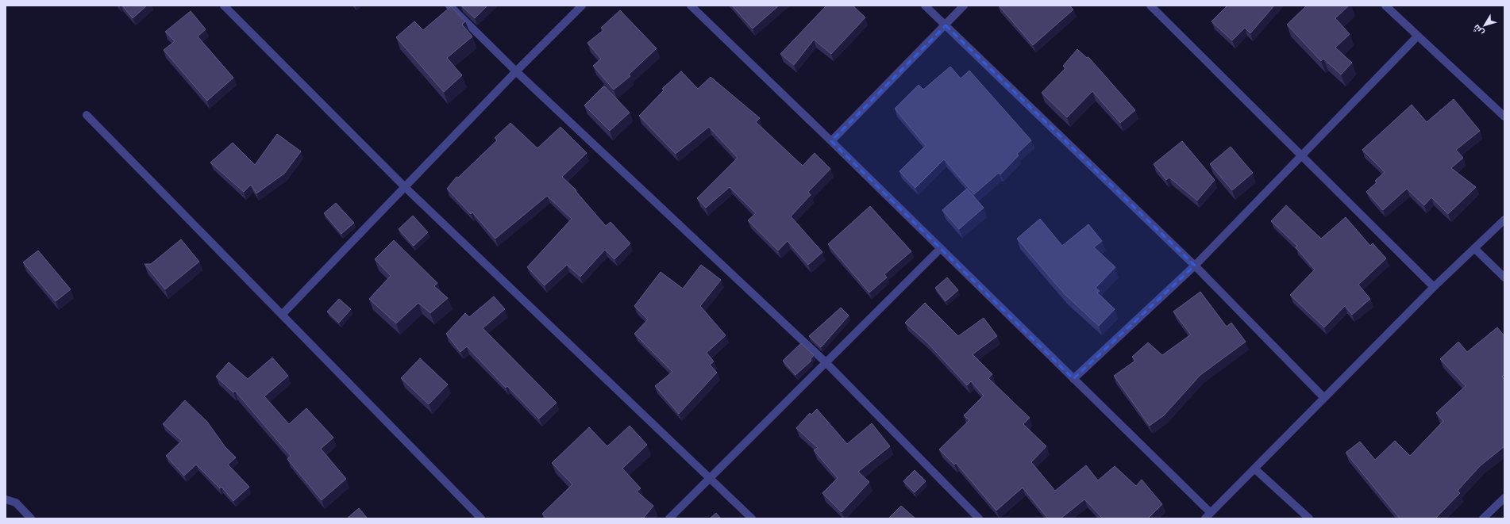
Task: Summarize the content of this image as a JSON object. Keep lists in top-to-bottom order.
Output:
{
  "north": "bottom left"
}
